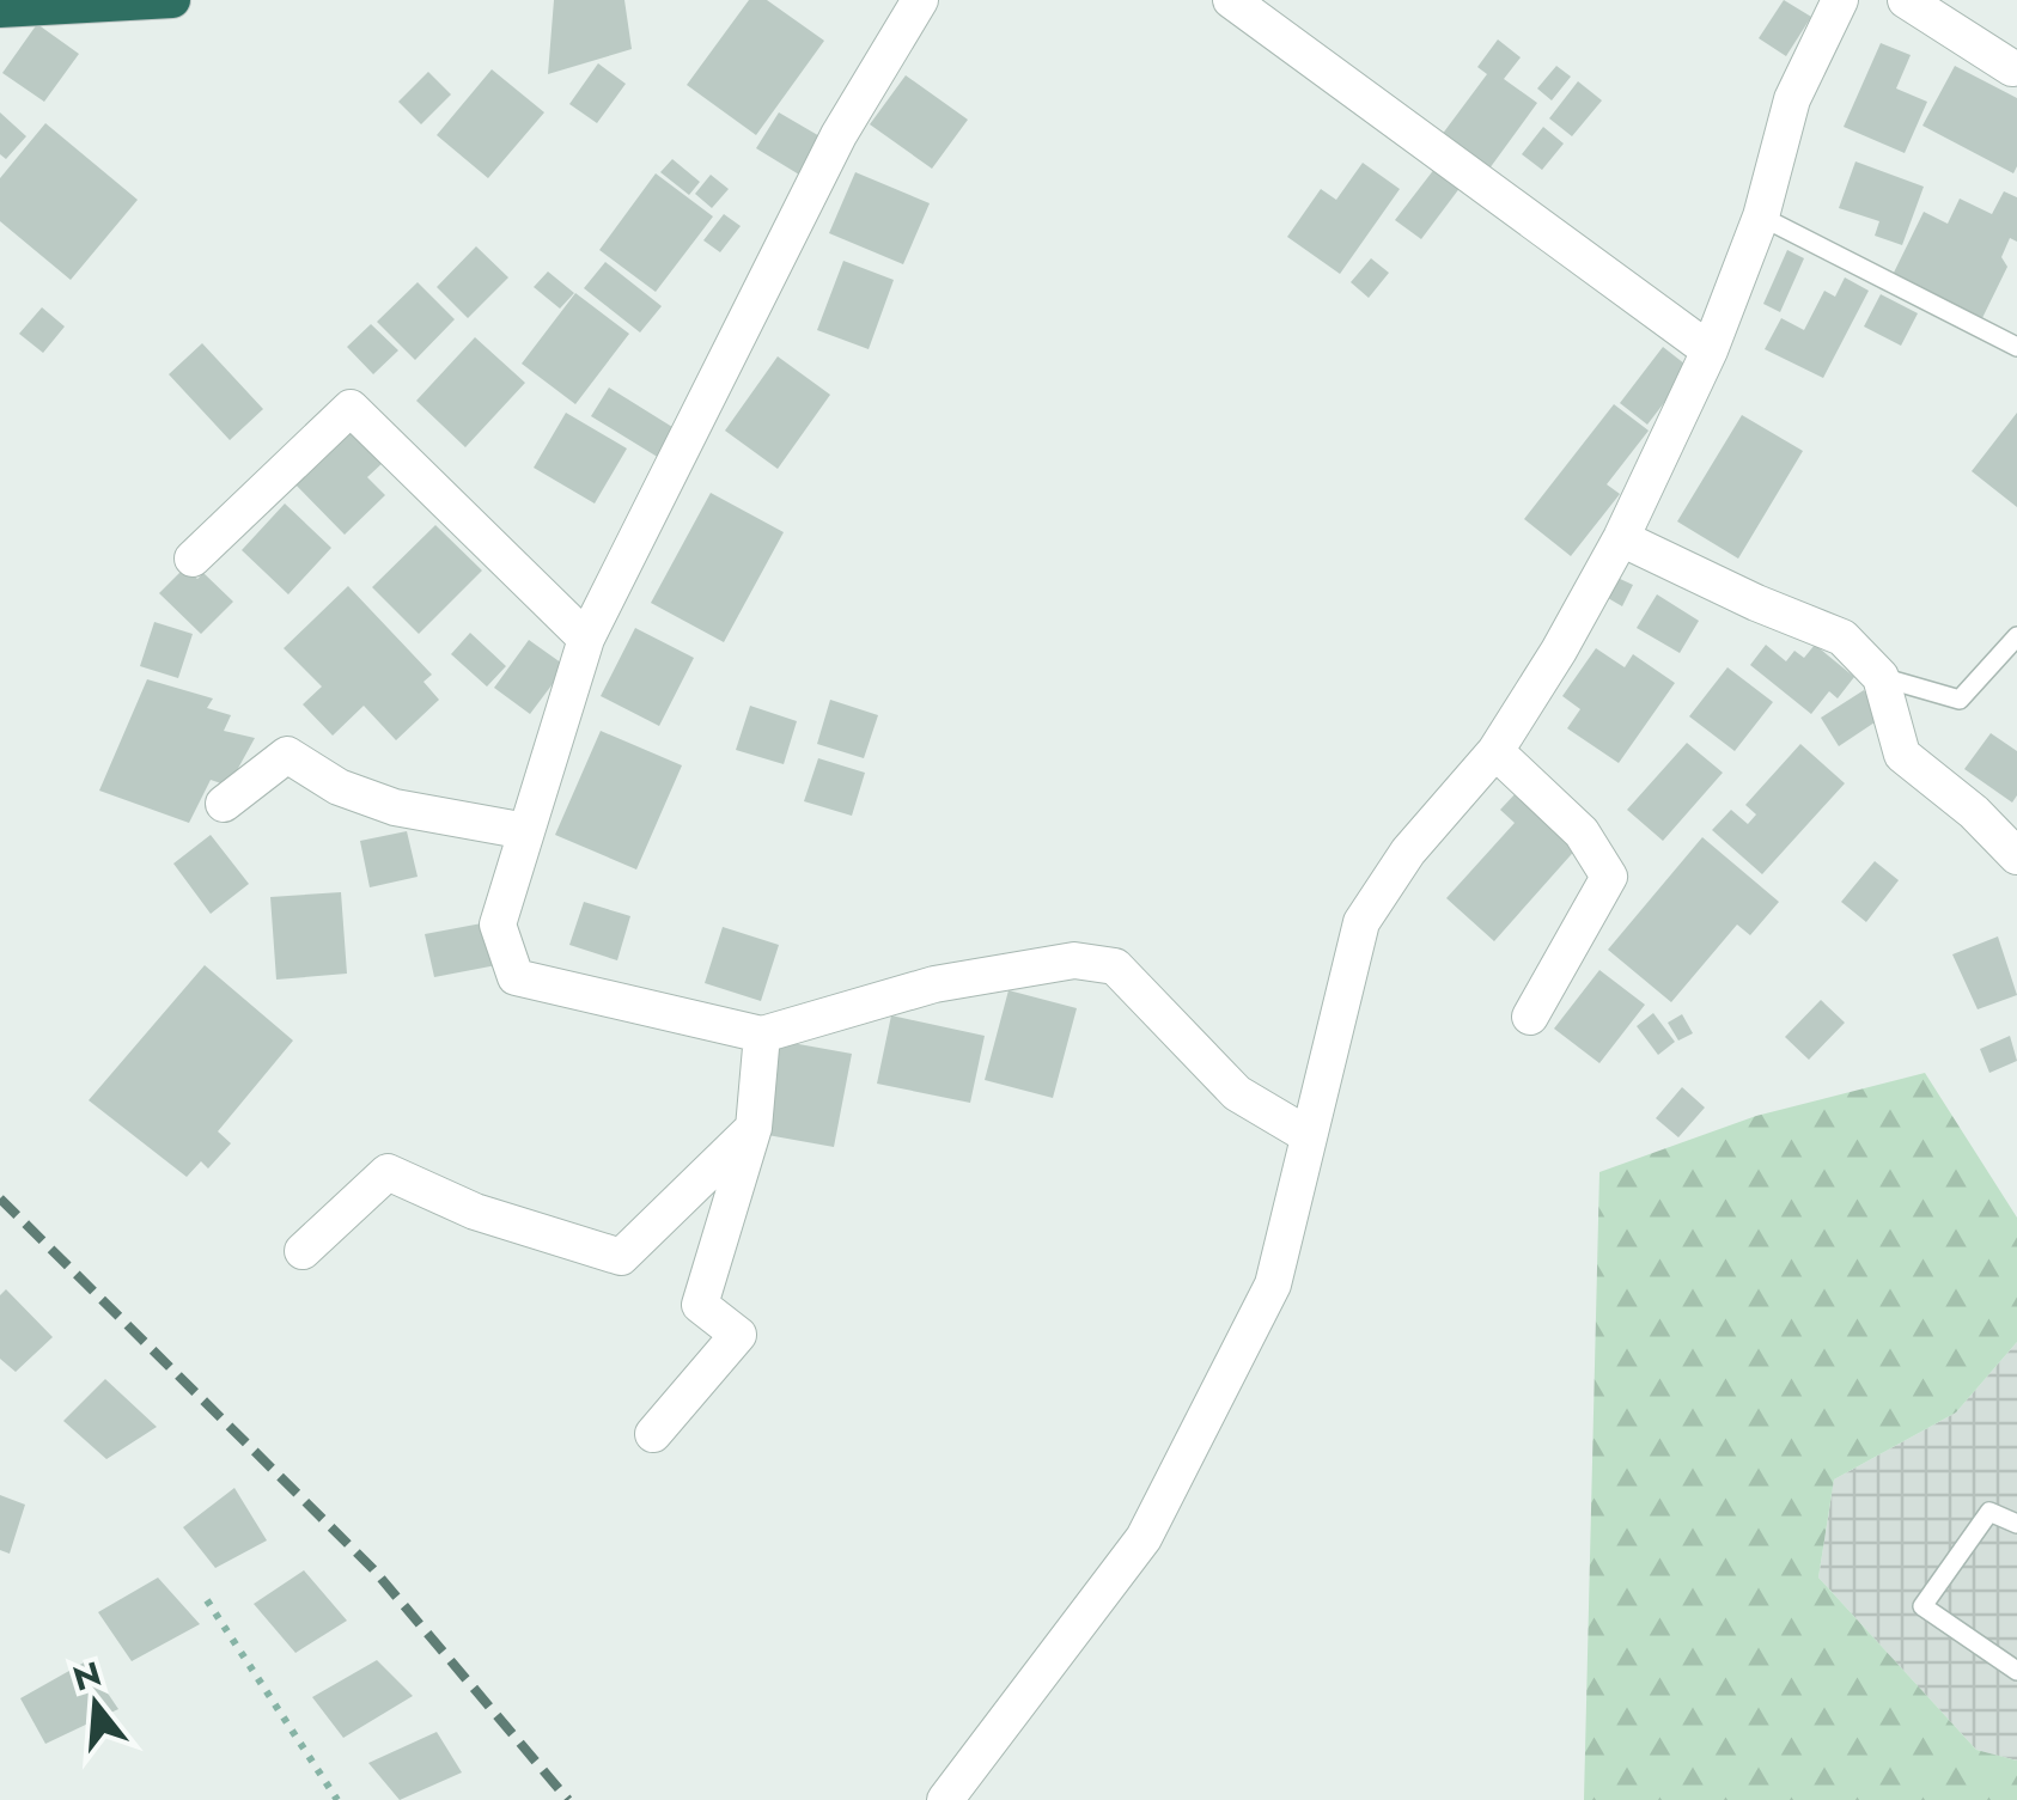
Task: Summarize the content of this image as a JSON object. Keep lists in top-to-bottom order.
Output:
{
  "north": "top"
}
